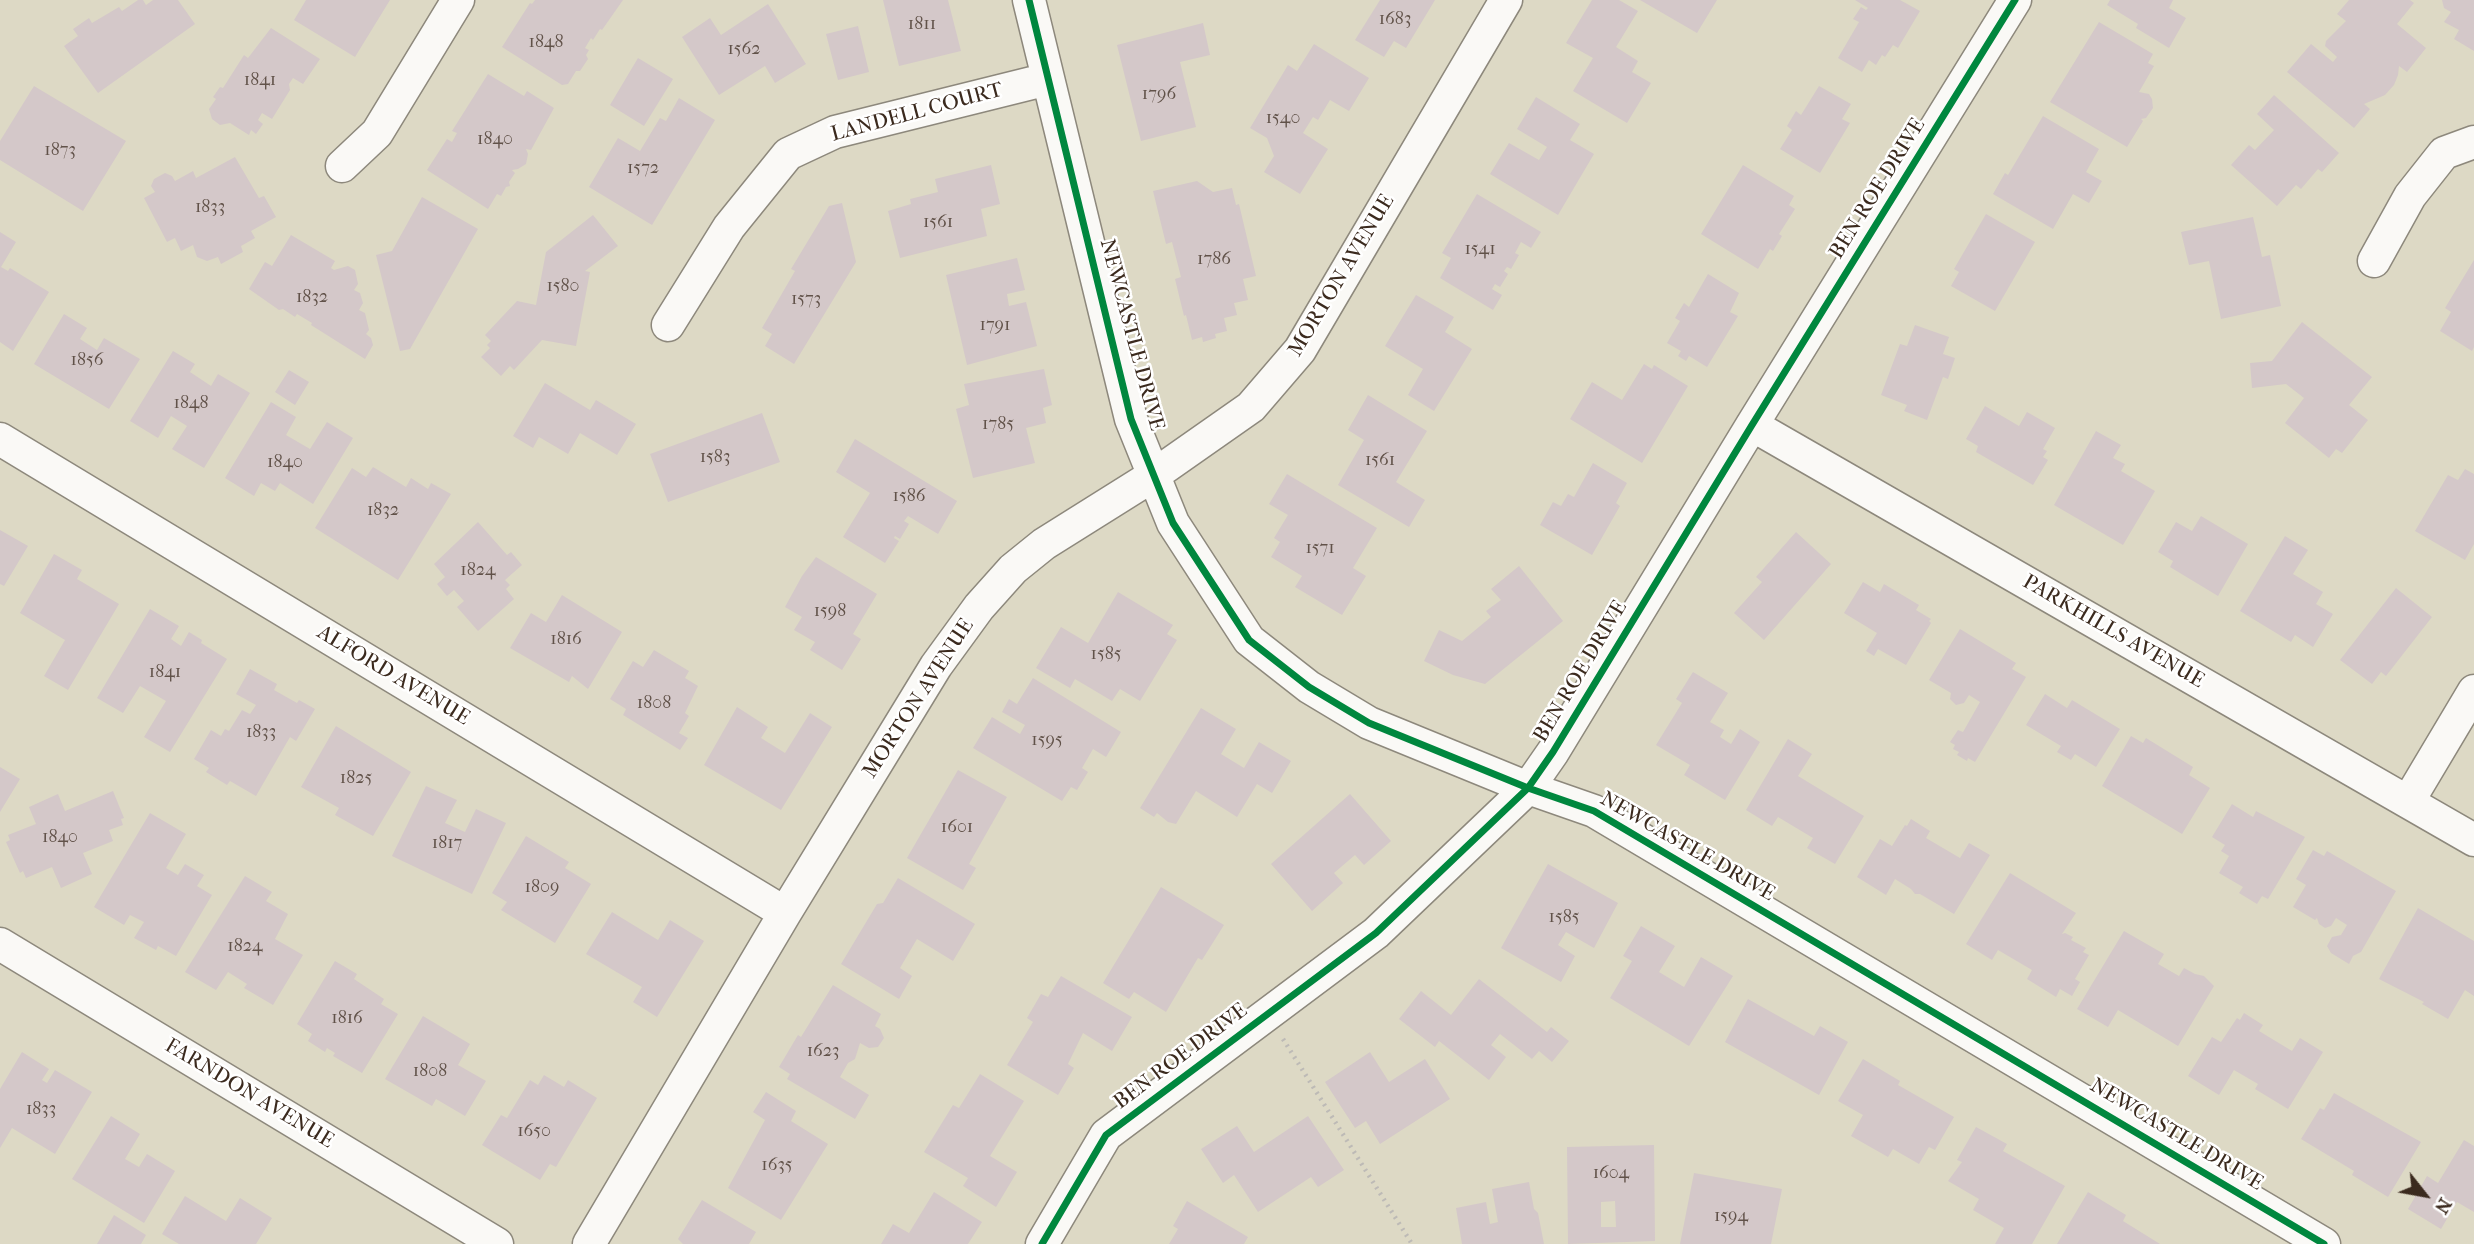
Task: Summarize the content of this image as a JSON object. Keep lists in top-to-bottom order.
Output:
{
  "streets": {
    "street": [
      "LANDELL COURT",
      "BEN ROE DRIVE",
      "MORTON AVENUE",
      "NEWCASTLE DRIVE",
      "PARKHILLS AVENUE",
      "ALFORD AVENUE",
      "FARNDON AVENUE"
    ]
  },
  "crossings": [
    ["LANDELL COURT", "NEWCASTLE DRIVE"],
    ["BEN ROE DRIVE", "NEWCASTLE DRIVE"],
    ["BEN ROE DRIVE", "PARKHILLS AVENUE"],
    ["MORTON AVENUE", "NEWCASTLE DRIVE"],
    ["MORTON AVENUE", "ALFORD AVENUE"]
  ],
  "house_numbers": [
    "1683",
    "1811",
    "1848",
    "1562",
    "1841",
    "1796",
    "1540",
    "1840",
    "1873",
    "1572",
    "1833",
    "1561",
    "1541",
    "1786",
    "1580",
    "1832",
    "1573",
    "1791",
    "1856",
    "1848",
    "1785",
    "1583",
    "1561",
    "1840",
    "1586",
    "1832",
    "1571",
    "1824",
    "1598",
    "1816",
    "1585",
    "1841",
    "1808",
    "1833",
    "1595",
    "1825",
    "1601",
    "1840",
    "1817",
    "1809",
    "1585",
    "1824",
    "1816",
    "1623",
    "1808",
    "1833",
    "1650",
    "1635",
    "1604",
    "1594"
  ],
  "north": "bottom right"
}
